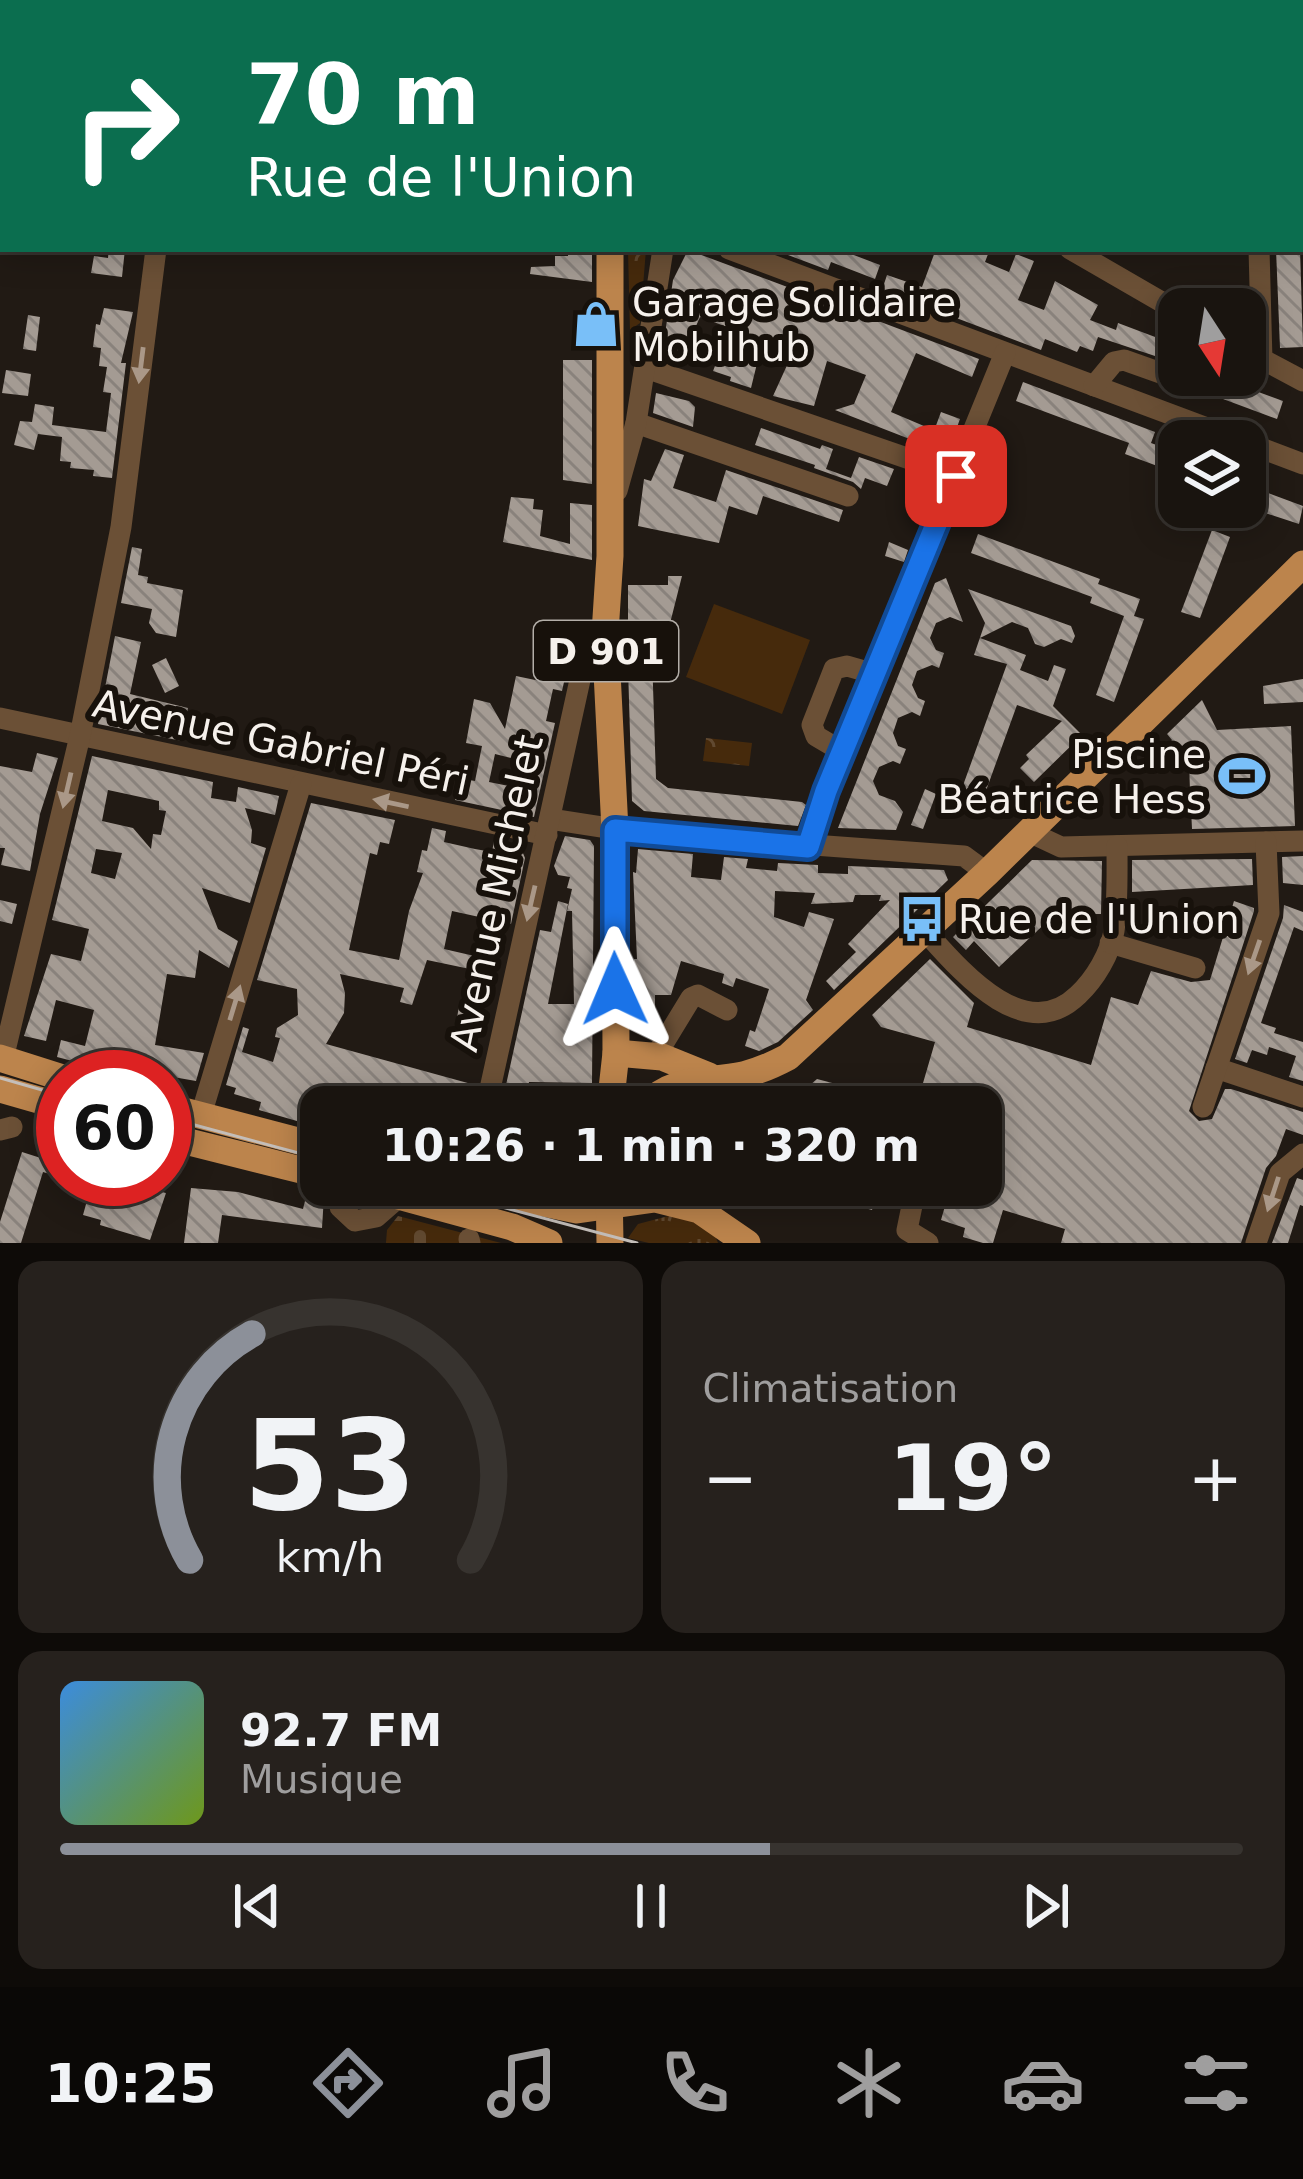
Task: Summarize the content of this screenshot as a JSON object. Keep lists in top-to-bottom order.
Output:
{
  "streets": {
    "main road": ["D 901"],
    "street": ["Avenue Gabriel Péri", "Avenue Michelet"]
  },
  "crossings": [
    ["D 901", "Avenue Gabriel Péri"],
    ["D 901", "Avenue Michelet"],
    ["Avenue Gabriel Péri", "Avenue Michelet"]
  ],
  "one_way": ["Avenue Gabriel Péri", "Avenue Michelet"],
  "places": {
    "shop": ["Garage Solidaire Mobilhub"],
    "sports": ["Piscine Béatrice Hess"],
    "bus stop": ["Rue de l'Union"]
  },
  "north": "bottom",
  "page": {
    "turn": ["70 m", "Rue de l'Union"],
    "limit": "60",
    "trip": "10:26 · 1 min · 320 m",
    "tile": "Climatisation",
    "heat": ["−", "19°", "+"],
    "song": ["92.7 FM", "Musique"],
    "tabs": "10:25",
    "gauge": ["53", "km/h"]
  }
}
